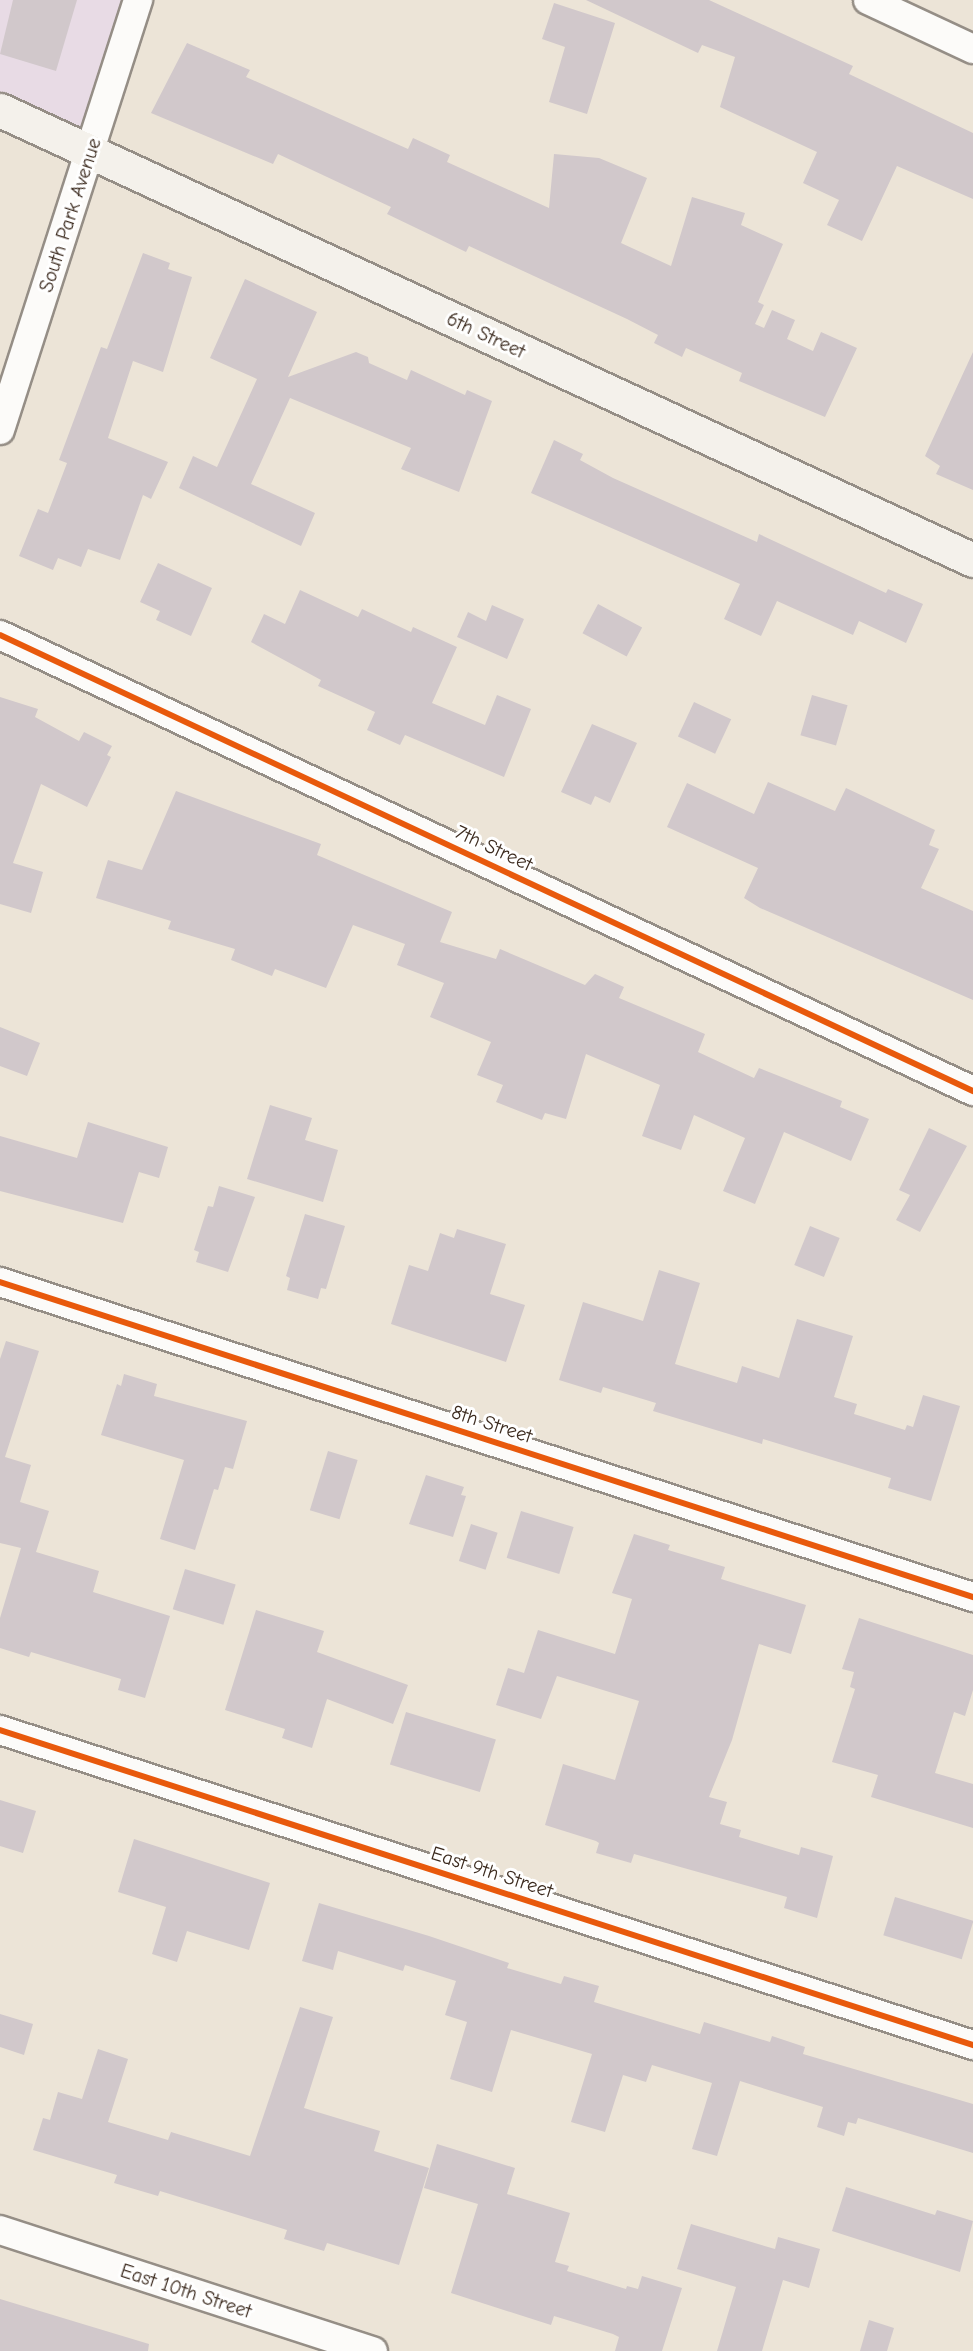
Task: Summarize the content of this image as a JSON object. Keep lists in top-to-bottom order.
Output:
{
  "streets": {
    "main road": ["6th Street"],
    "street": [
      "South Park Avenue",
      "7th Street",
      "8th Street",
      "East 9th Street",
      "East 10th Street"
    ]
  },
  "crossings": [
    ["South Park Avenue", "6th Street"]
  ]
}
